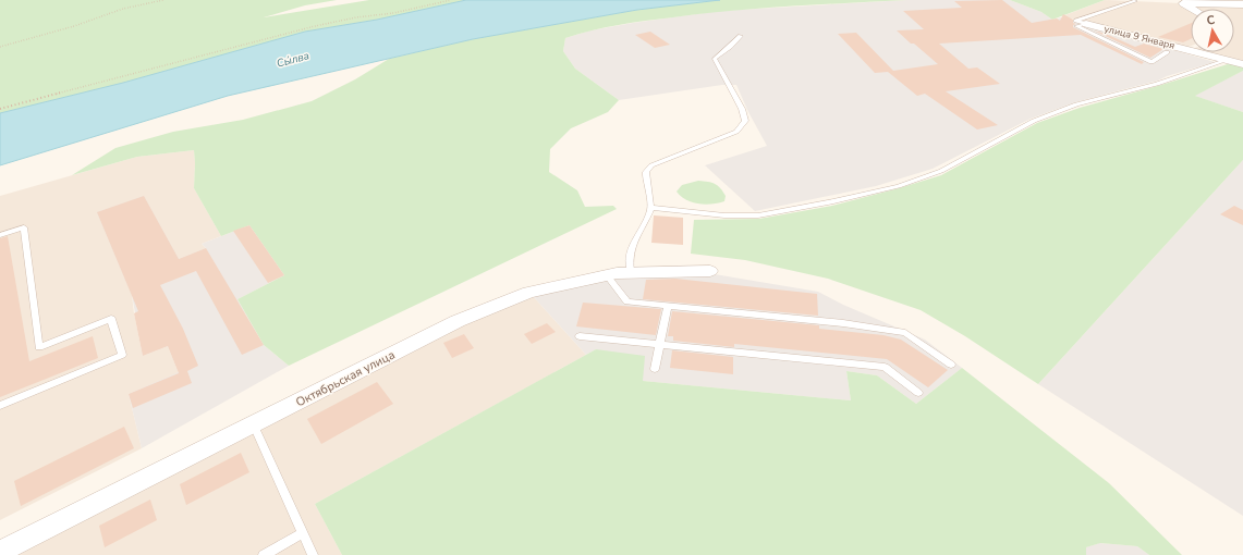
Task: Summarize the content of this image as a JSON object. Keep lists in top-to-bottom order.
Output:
{
  "streets": {
    "street": ["улица 9 Января", "Октябрьская улица"]
  },
  "water": ["Сы́лва"],
  "north": "top"
}
